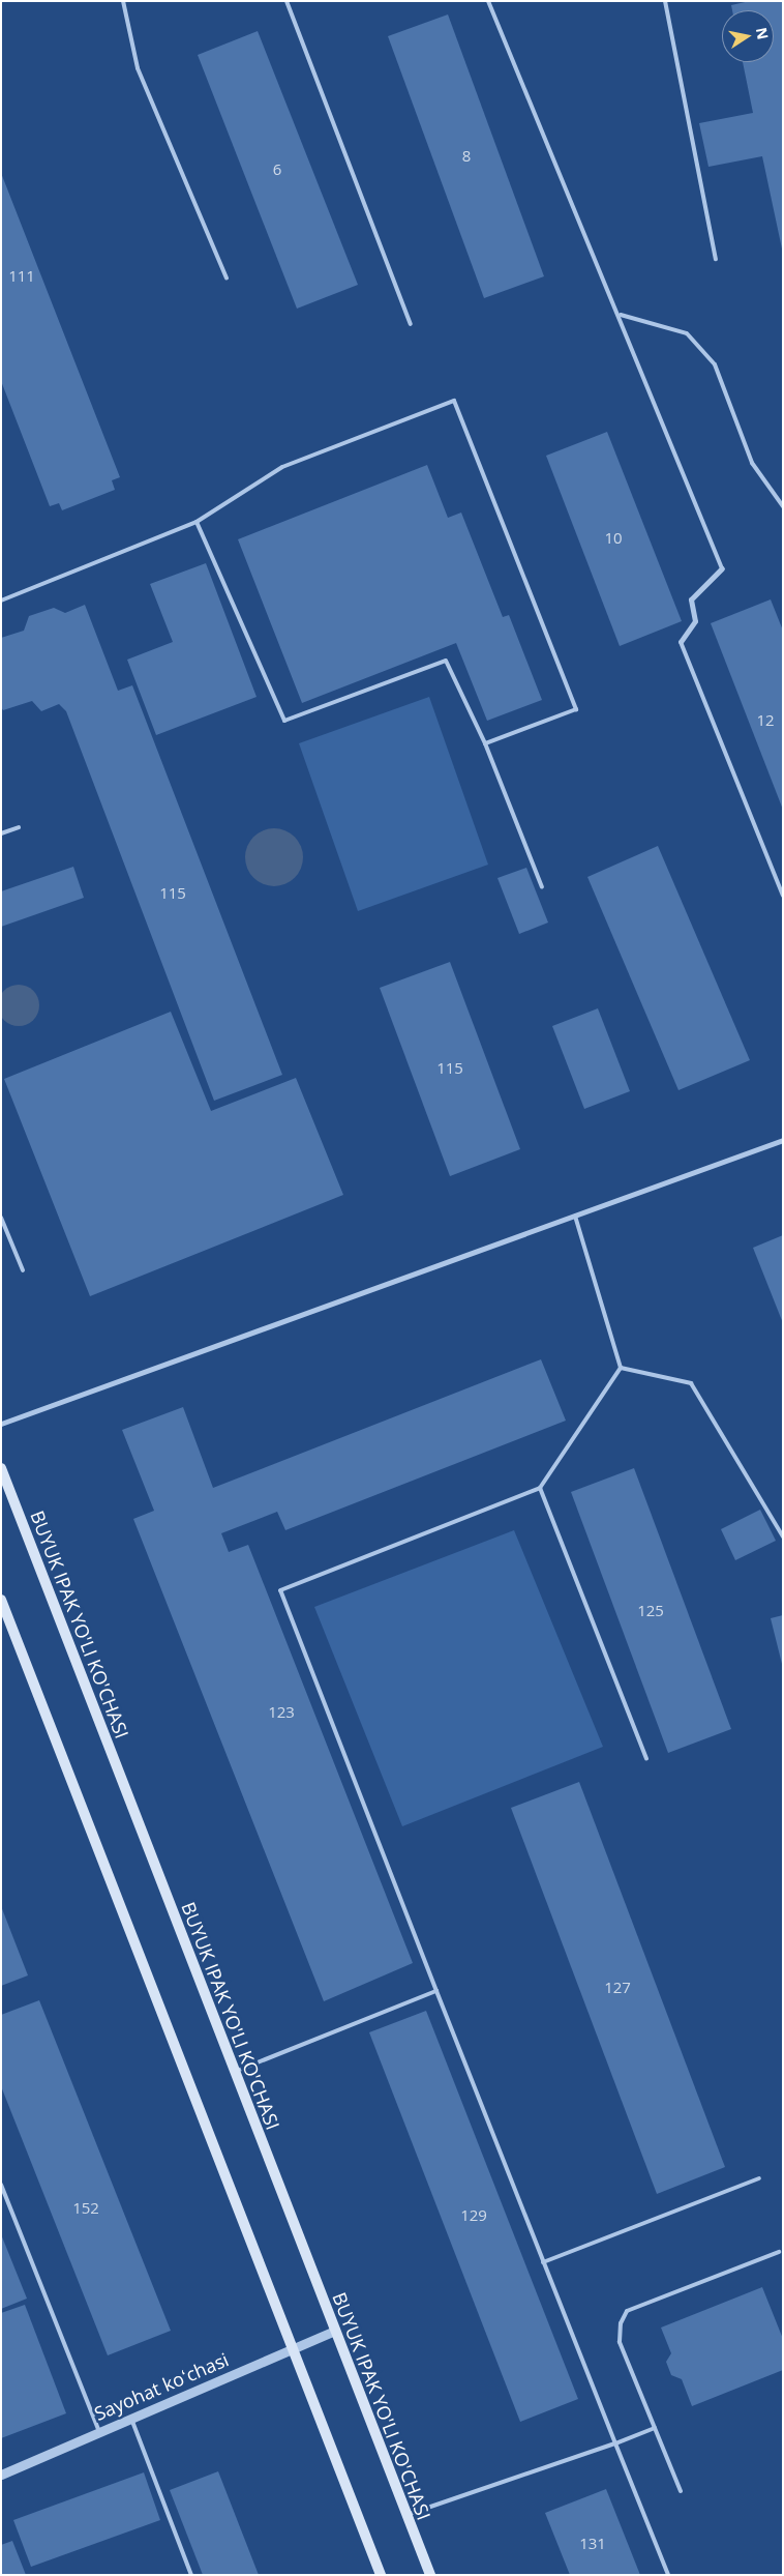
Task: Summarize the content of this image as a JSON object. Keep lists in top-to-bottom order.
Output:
{
  "streets": {
    "main road": ["BUYUK IPAK YO'LI KO'CHASI"],
    "street": ["Sayohat koʻchasi"]
  },
  "crossings": [
    ["BUYUK IPAK YO'LI KO'CHASI", "Sayohat koʻchasi"]
  ],
  "house_numbers": [
    "8",
    "6",
    "111",
    "10",
    "12",
    "115",
    "115",
    "125",
    "123",
    "127",
    "152",
    "129",
    "131"
  ],
  "north": "right"
}
